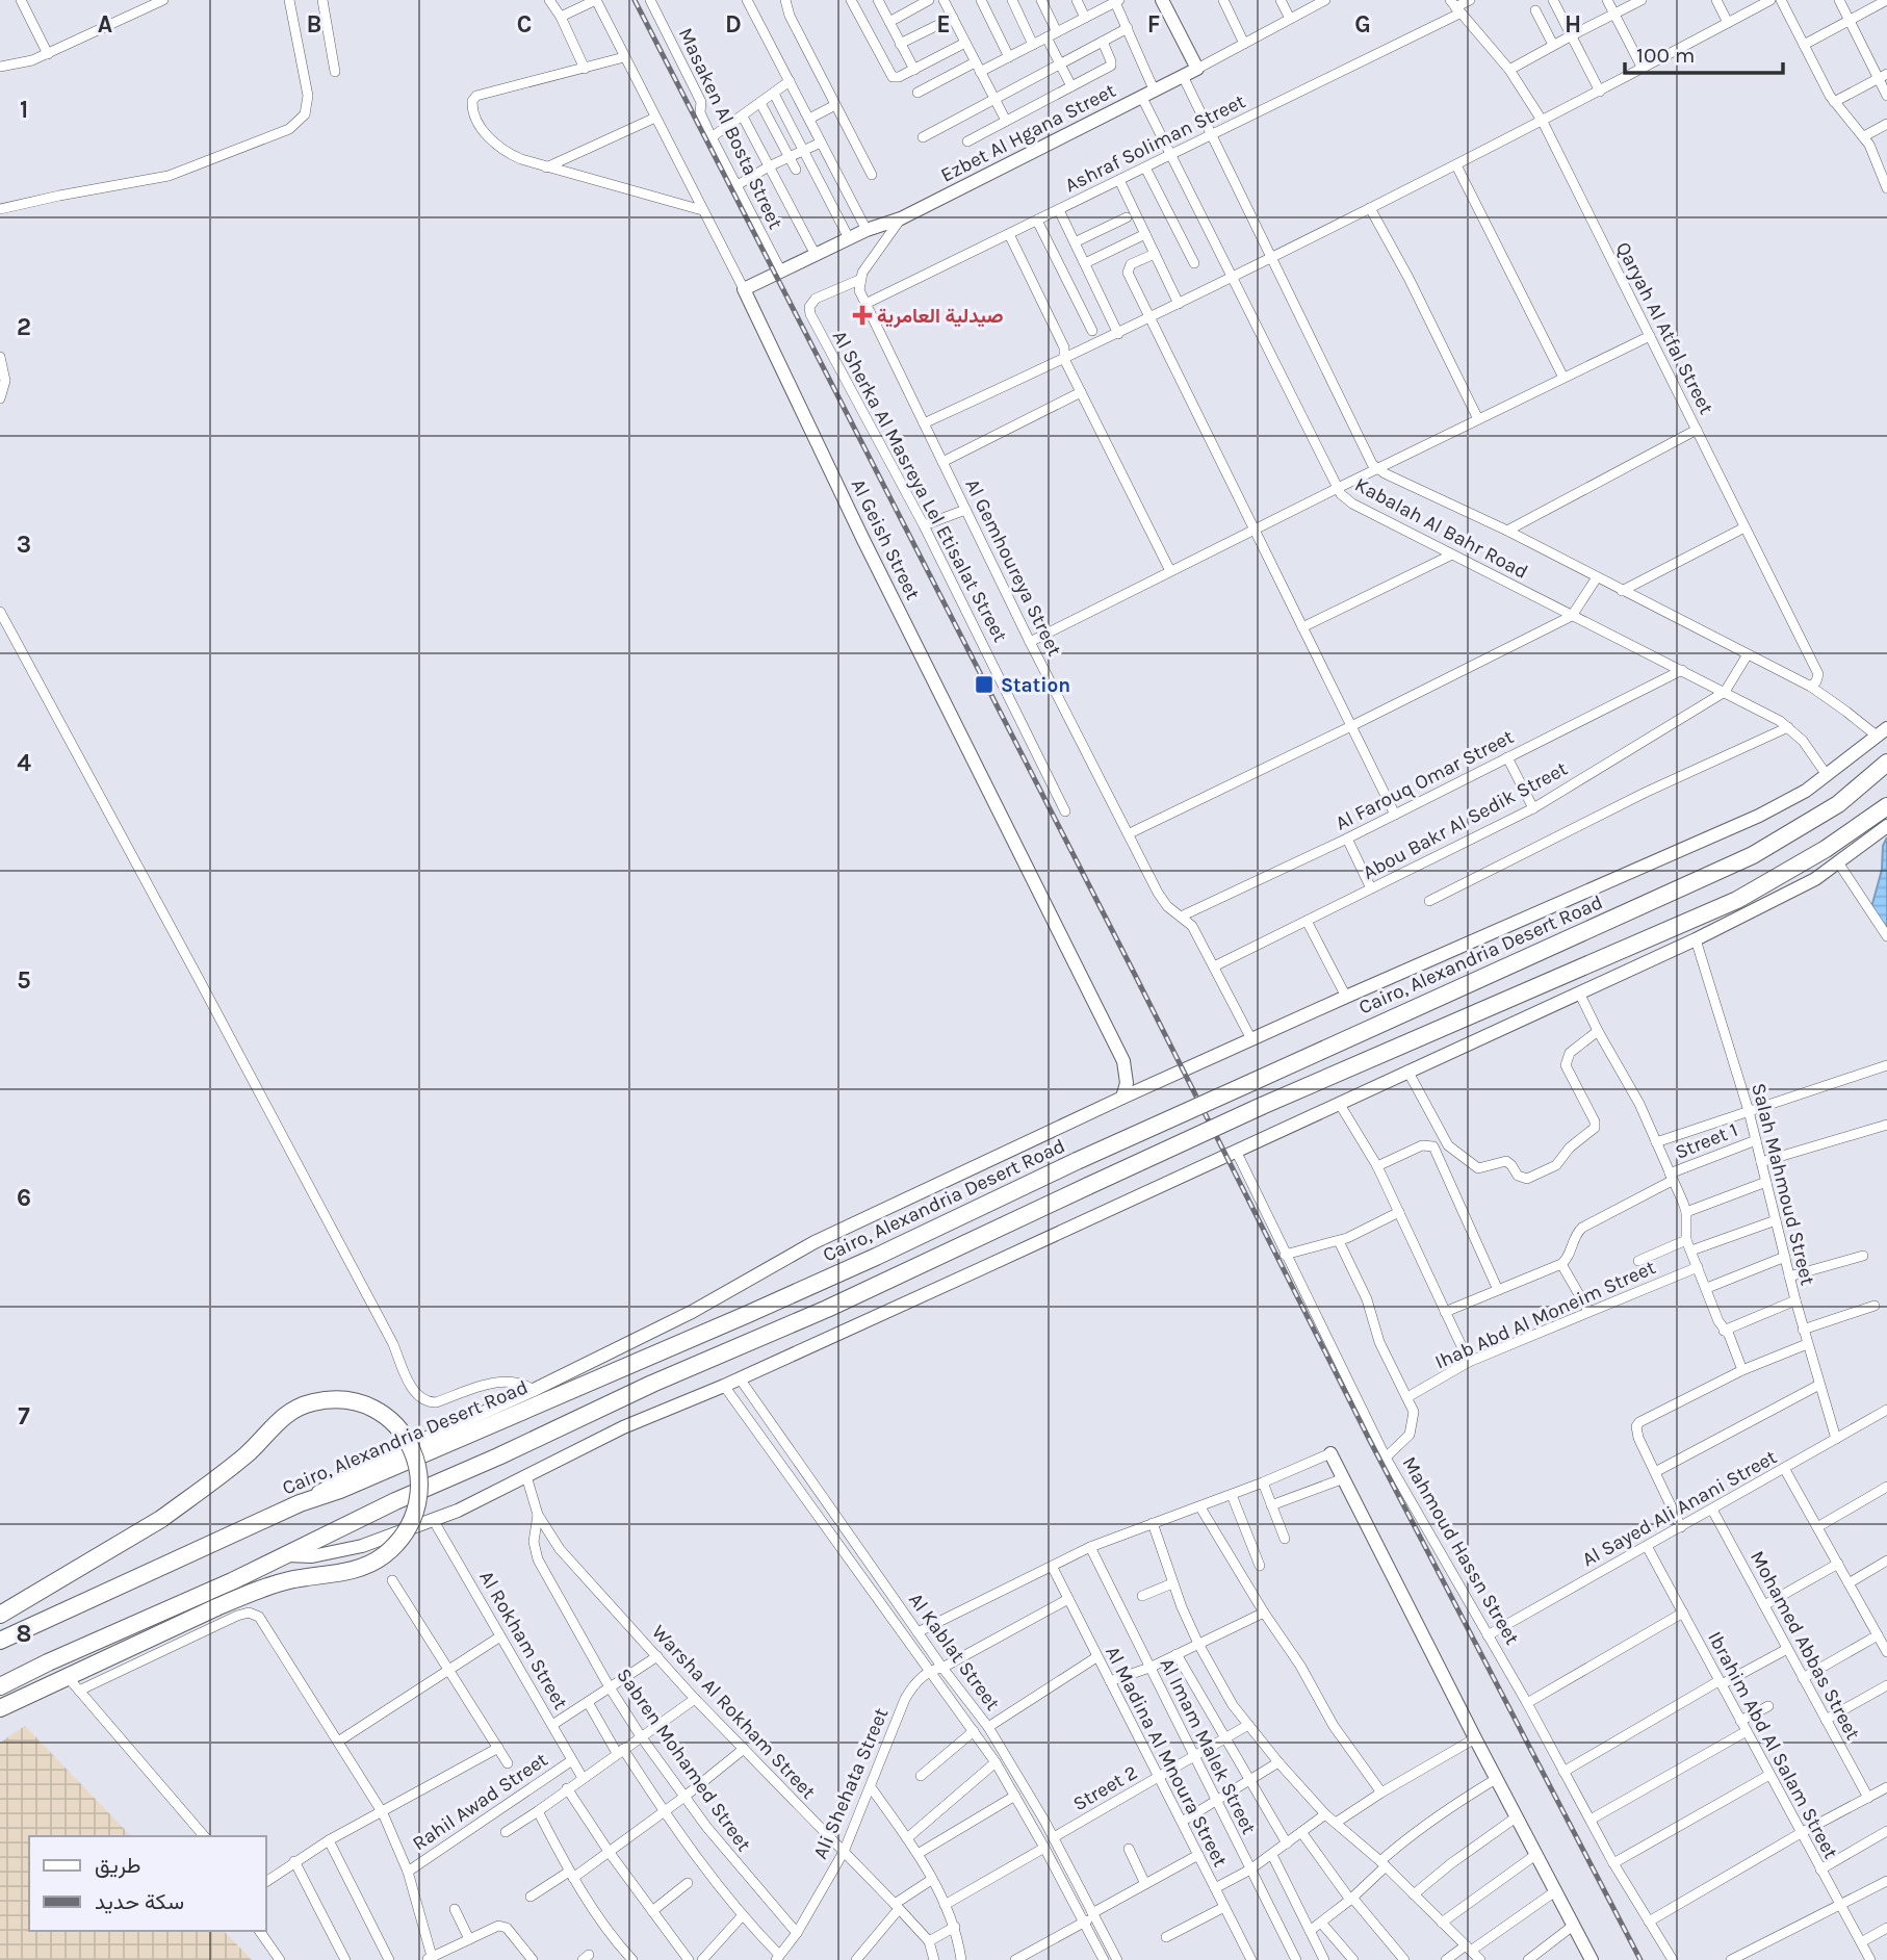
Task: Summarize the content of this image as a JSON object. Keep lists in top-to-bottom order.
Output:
{
  "streets": {
    "highway": ["Cairo, Alexandria Desert Road"],
    "street": [
      "Masaken Al Bosta Street",
      "Ezbet Al Hgana Street",
      "Ashraf Soliman Street",
      "Qaryah Al Atfal Street",
      "Al Sherka Al Masreya Lel Etisalat Street",
      "Kabalah Al Bahr Road",
      "Al Geish Street",
      "Al Gemhoureya Street",
      "Al Farouq Omar Street",
      "Abou Bakr Al Sedik Street",
      "Street 1",
      "Salah Mahmoud Street",
      "Ihab Abd Al Moneim Street",
      "Al Sayed Ali Anani Street",
      "Mahmoud Hassn Street",
      "Al Rokham Street",
      "Mohamed Abbas Street",
      "Al Kablat Street",
      "Warsha Al Rokham Street",
      "Ibrahim Abd Al Salam Street",
      "Al Imam Malek Street",
      "Al Madina Al Mnoura Street",
      "Sabren Mohamed Street",
      "Ali Shehata Street",
      "Street 2",
      "Rahil Awad Street"
    ]
  },
  "crossings": [
    ["Masaken Al Bosta Street", "Ezbet Al Hgana Street"],
    ["Ezbet Al Hgana Street", "Kabalah Al Bahr Road"],
    ["Ezbet Al Hgana Street", "Al Geish Street"],
    ["Ashraf Soliman Street", "Qaryah Al Atfal Street"],
    ["Ashraf Soliman Street", "Kabalah Al Bahr Road"],
    ["Ashraf Soliman Street", "Al Gemhoureya Street"],
    ["Qaryah Al Atfal Street", "Kabalah Al Bahr Road"],
    ["Al Sherka Al Masreya Lel Etisalat Street", "Al Gemhoureya Street"],
    ["Kabalah Al Bahr Road", "Al Farouq Omar Street"],
    ["Kabalah Al Bahr Road", "Abou Bakr Al Sedik Street"],
    ["Al Gemhoureya Street", "Al Farouq Omar Street"],
    ["Al Gemhoureya Street", "Abou Bakr Al Sedik Street"],
    ["Street 1", "Salah Mahmoud Street"],
    ["Salah Mahmoud Street", "Al Sayed Ali Anani Street"],
    ["Al Sayed Ali Anani Street", "Mahmoud Hassn Street"],
    ["Al Sayed Ali Anani Street", "Mohamed Abbas Street"],
    ["Al Sayed Ali Anani Street", "Ibrahim Abd Al Salam Street"],
    ["Al Rokham Street", "Rahil Awad Street"],
    ["Al Kablat Street", "Ali Shehata Street"],
    ["Al Kablat Street", "Street 2"],
    ["Warsha Al Rokham Street", "Sabren Mohamed Street"],
    ["Warsha Al Rokham Street", "Ali Shehata Street"],
    ["Al Imam Malek Street", "Street 2"],
    ["Al Madina Al Mnoura Street", "Street 2"],
    ["Sabren Mohamed Street", "Ali Shehata Street"]
  ],
  "places": {
    "health": ["صيدلية العامرية"],
    "transit": ["Station"]
  },
  "legend": ["طريق", "سكة حديد"],
  "scale_bar": "100 m",
  "grid": {
    "columns": [
      "A",
      "B",
      "C",
      "D",
      "E",
      "F",
      "G",
      "H"
    ],
    "rows": [
      "1",
      "2",
      "3",
      "4",
      "5",
      "6",
      "7",
      "8"
    ]
  }
}
